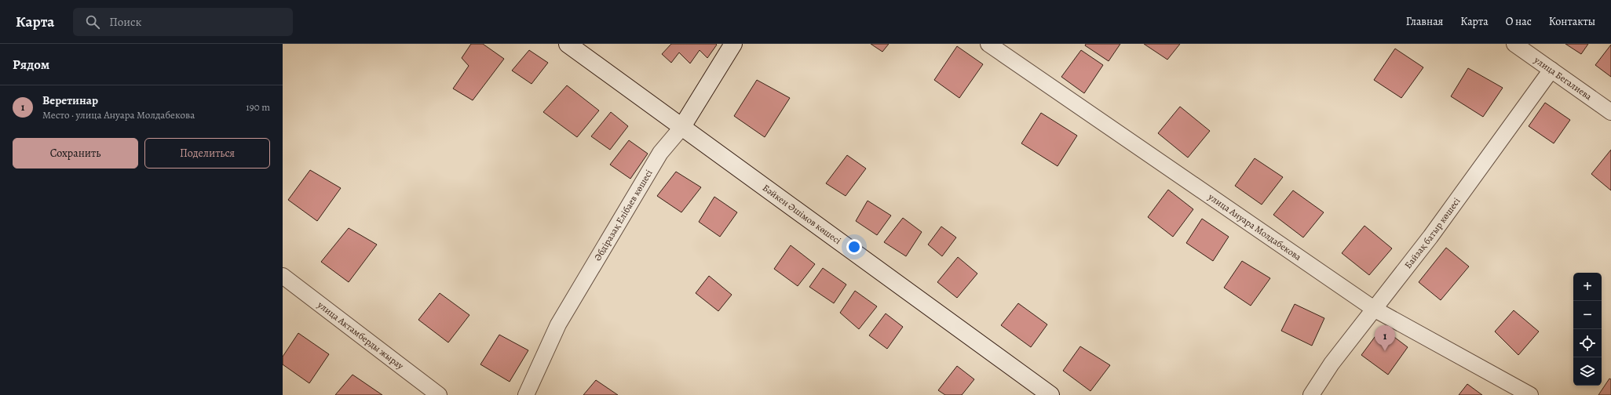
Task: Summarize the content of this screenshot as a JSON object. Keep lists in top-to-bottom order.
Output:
{
  "streets": {
    "main road": ["Бәйкен Әшімов көшесі", "Әбдіразақ Елібаев көшесі"],
    "street": [
      "улица Бегалиева",
      "улица Ануара Молдабекова",
      "Байзақ батыр көшесі",
      "улица Актамберды жырау"
    ]
  },
  "crossings": [
    ["улица Бегалиева", "Байзақ батыр көшесі"],
    ["Бәйкен Әшімов көшесі", "Әбдіразақ Елібаев көшесі"],
    ["улица Ануара Молдабекова", "Байзақ батыр көшесі"]
  ],
  "page": {
    "header": "Карта",
    "search": "Поиск",
    "nav": [
      "Главная",
      "Карта",
      "О нас",
      "Контакты"
    ],
    "heading": "Рядом",
    "list": [
      {
        "mark": "1",
        "name": "Веретинар",
        "note": "Место · улица Ануара Молдабекова",
        "value": "190 m"
      }
    ],
    "buttons": ["Сохранить", "Поделиться"],
    "map_buttons": ["+", "−"],
    "pins": "1"
  }
}
